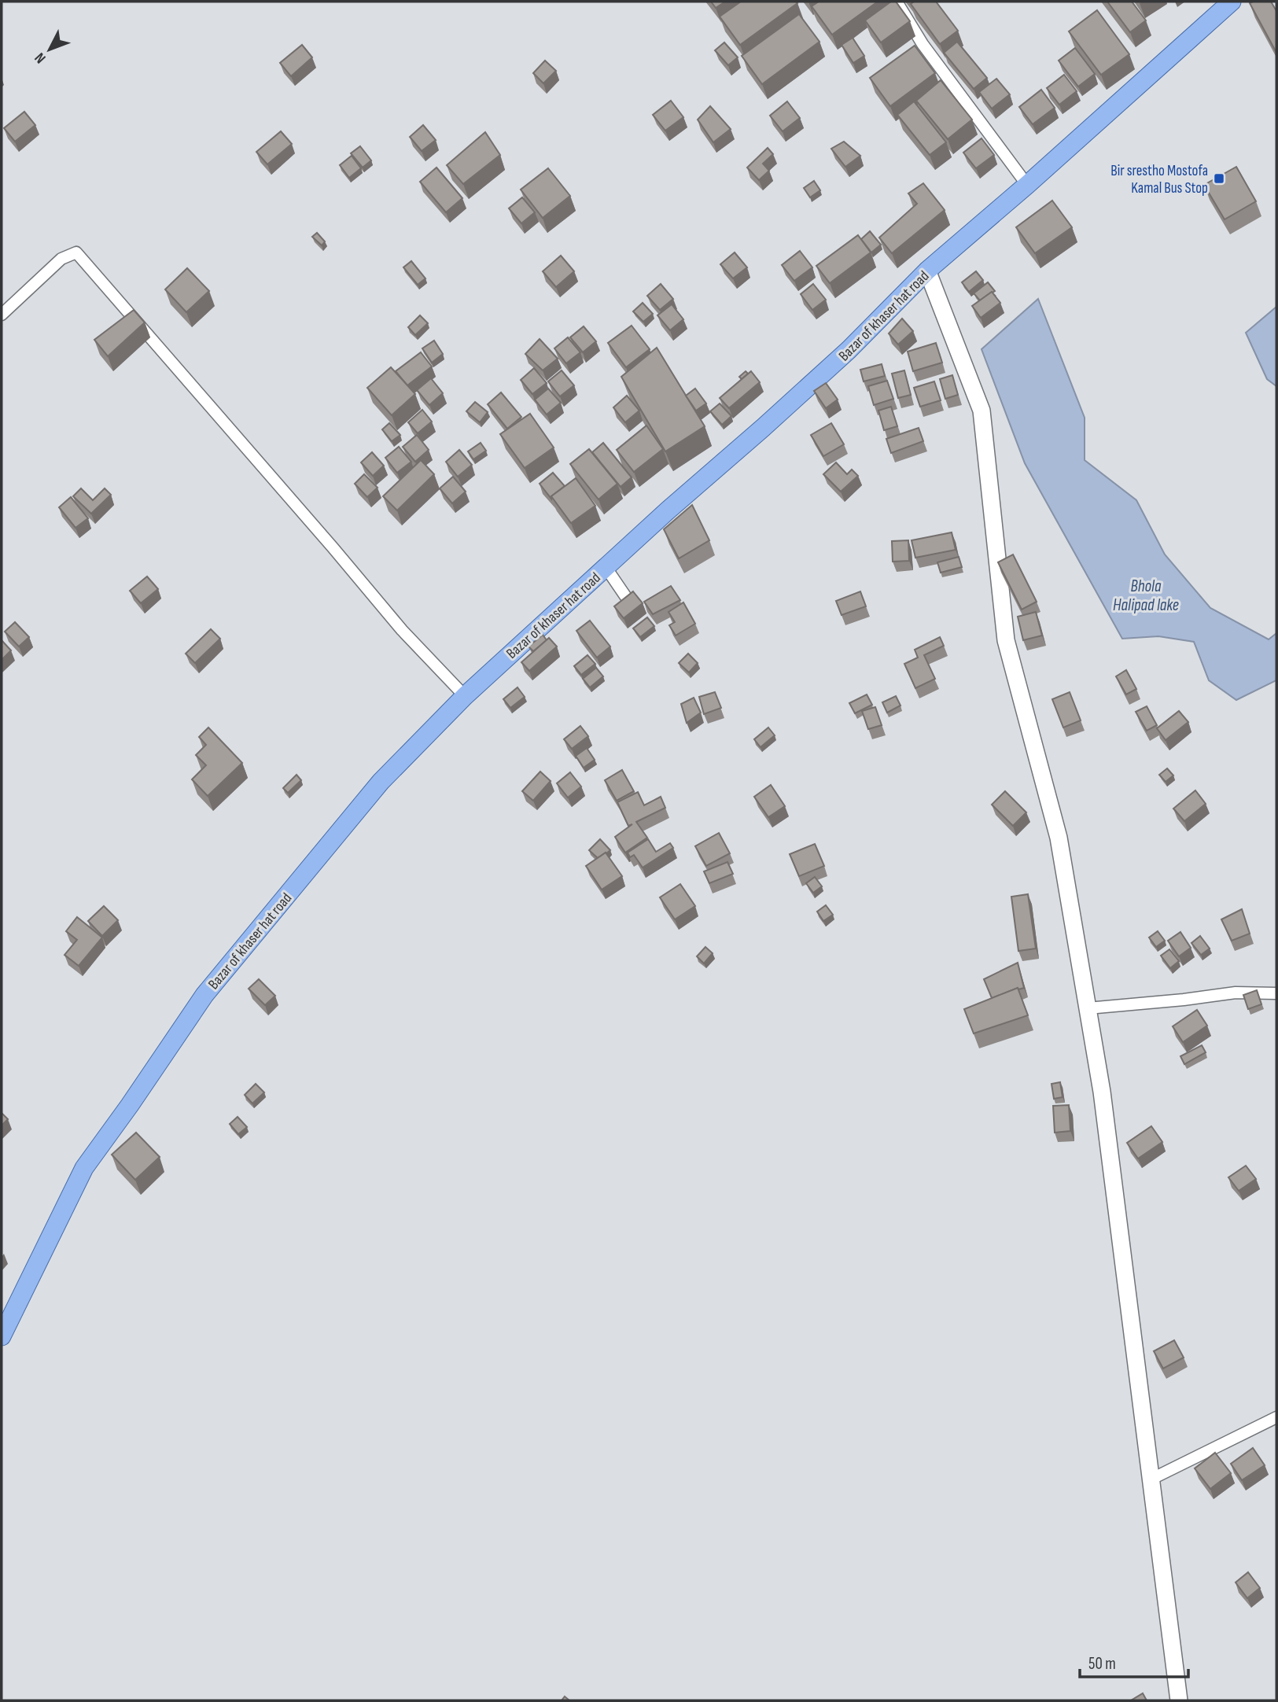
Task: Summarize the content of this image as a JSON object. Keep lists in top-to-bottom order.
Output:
{
  "streets": {
    "main road": ["Bazar of khaser hat road"]
  },
  "water": ["Bhola Halipad lake"],
  "places": {
    "transit": ["Bir srestho Mostofa Kamal Bus Stop"]
  },
  "scale_bar": "50 m",
  "north": "bottom left"
}
